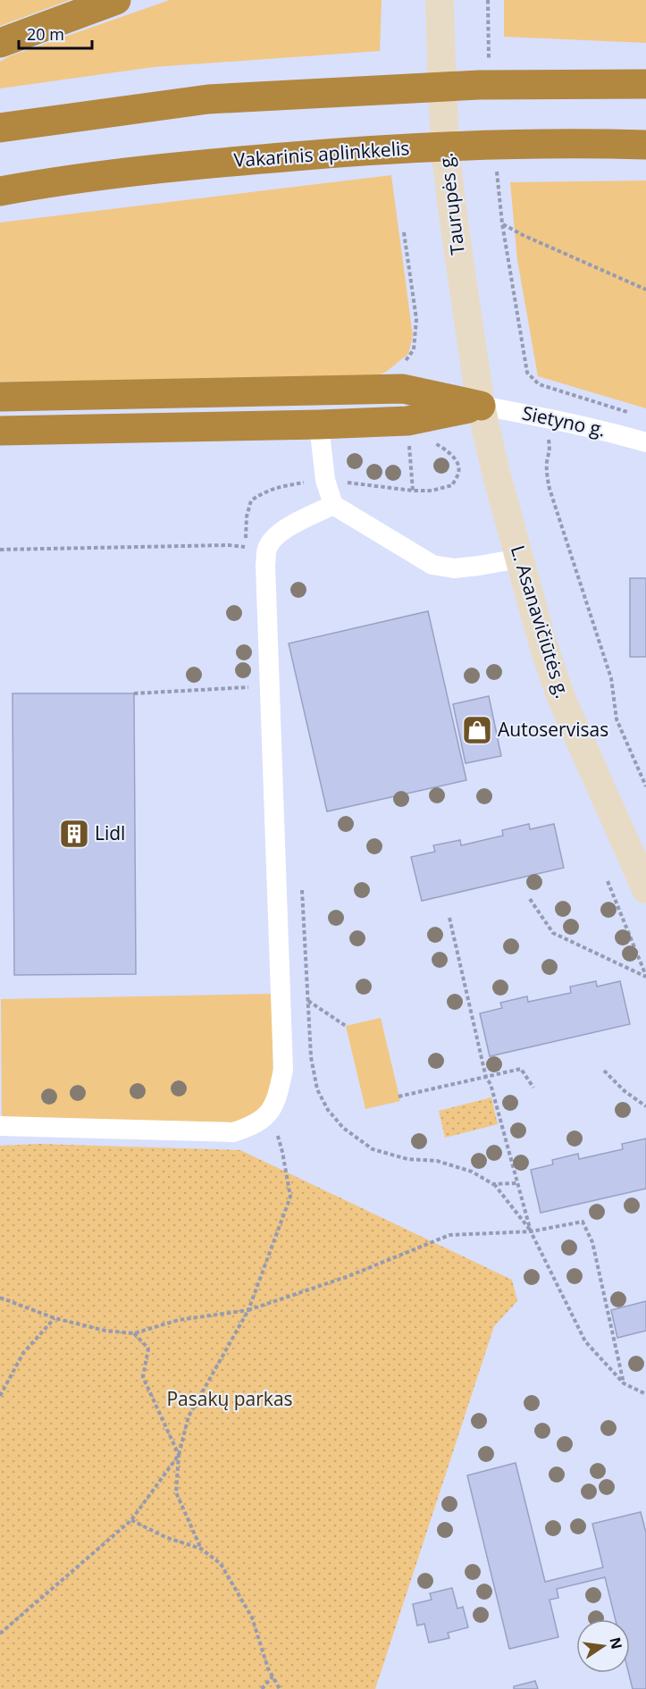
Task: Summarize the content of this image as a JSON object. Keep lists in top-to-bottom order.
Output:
{
  "streets": {
    "highway": ["Vakarinis aplinkkelis"],
    "main road": ["Taurupės g.", "L. Asanavičiūtės g."],
    "street": ["Sietyno g."]
  },
  "crossings": [
    ["Taurupės g.", "Sietyno g."],
    ["Taurupės g.", "L. Asanavičiūtės g."],
    ["Sietyno g.", "L. Asanavičiūtės g."]
  ],
  "parks": ["Pasakų parkas"],
  "places": {
    "shop": ["Autoservisas"],
    "building": ["Lidl"]
  },
  "scale_bar": "20 m",
  "north": "right"
}
